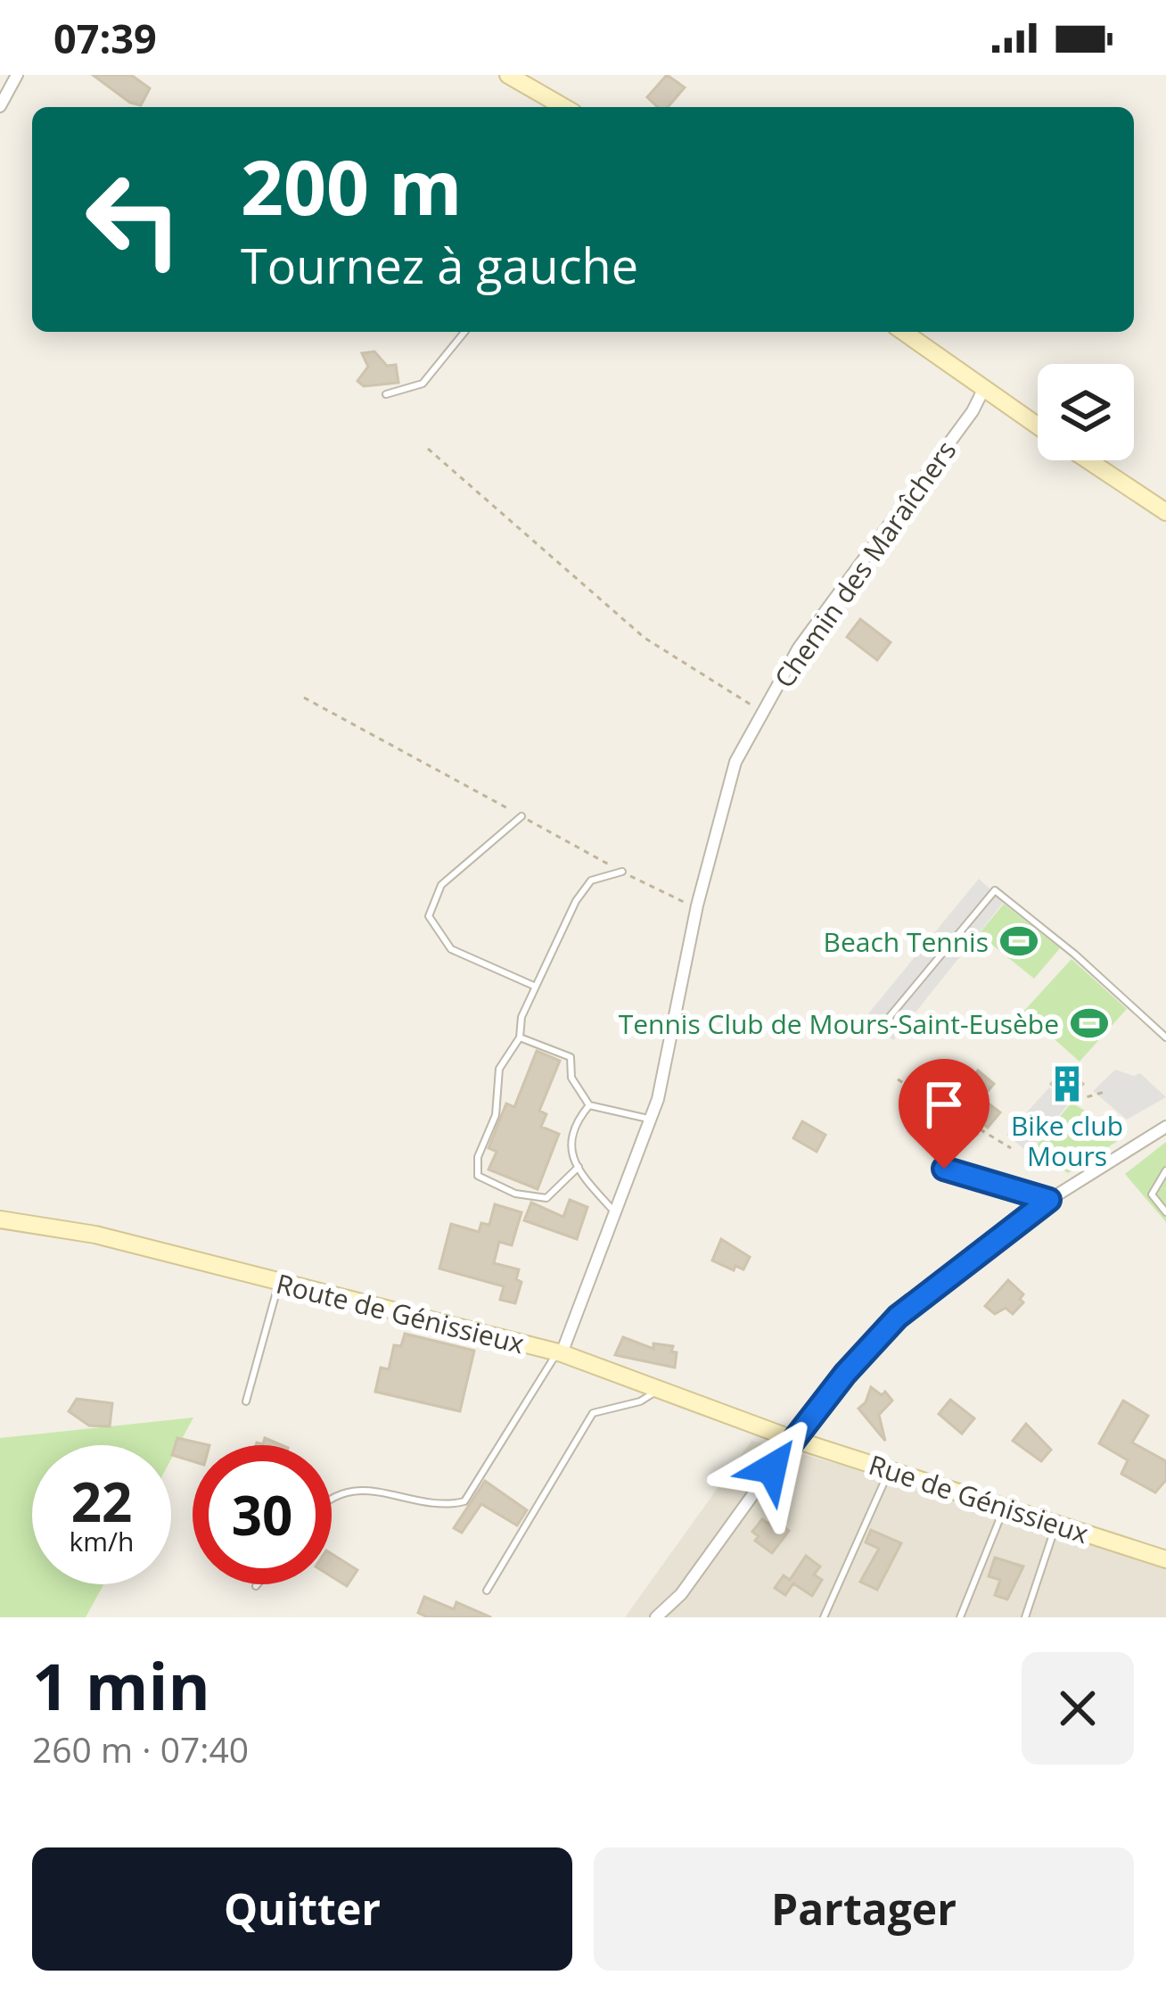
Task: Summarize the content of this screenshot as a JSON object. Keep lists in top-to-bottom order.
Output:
{
  "streets": {
    "street": ["Chemin des Maraîchers", "Route de Génissieux", "Rue de Génissieux"]
  },
  "crossings": [
    ["Chemin des Maraîchers", "Route de Génissieux"],
    ["Route de Génissieux", "Rue de Génissieux"]
  ],
  "places": {
    "sports": ["Beach Tennis", "Tennis Club de Mours-Saint-Eusèbe"],
    "building": ["Bike club Mours"]
  },
  "page": {
    "status": "07:39",
    "turn": ["200 m", "Tournez à gauche"],
    "speed": "22 km/h",
    "limit": "30",
    "heading": ["1 min", "260 m · 07:40"],
    "buttons": ["Quitter", "Partager"]
  }
}
